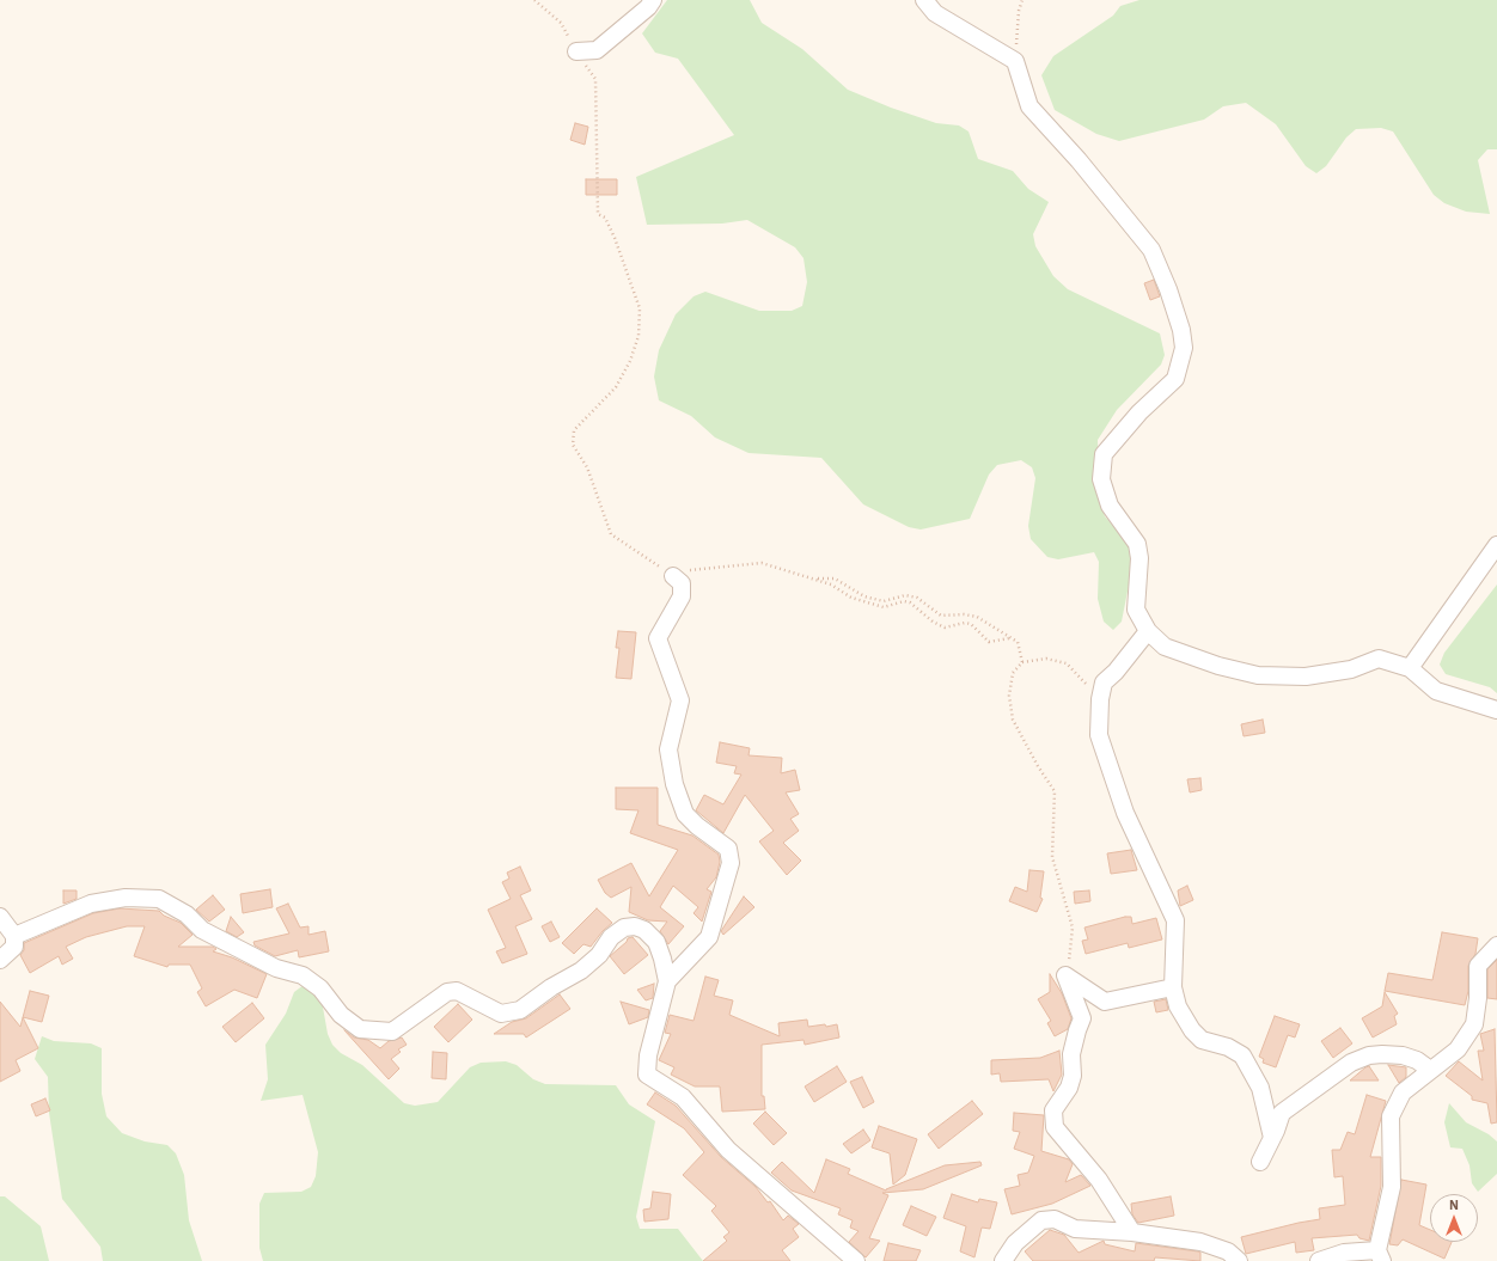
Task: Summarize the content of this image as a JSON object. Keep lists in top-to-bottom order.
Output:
{
  "north": "top"
}
